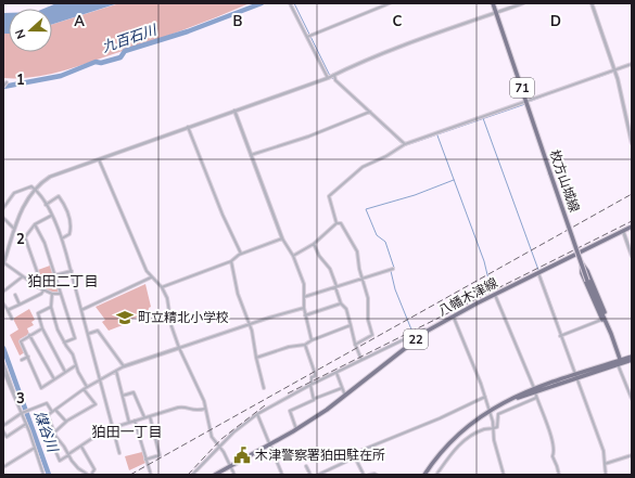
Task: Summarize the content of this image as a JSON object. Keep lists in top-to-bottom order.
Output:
{
  "streets": {
    "main road": [
      "71",
      "枚方山城線",
      "八幡木津線",
      "22"
    ]
  },
  "crossings": [
    ["71", "枚方山城線"],
    ["71", "八幡木津線"]
  ],
  "districts": ["狛田二丁目", "狛田一丁目"],
  "water": ["九百石川", "煤谷川"],
  "places": {
    "school or university": ["町立精北小学校"],
    "public building": ["木津警察署狛田駐在所"]
  },
  "north": "left",
  "grid": {
    "columns": [
      "A",
      "B",
      "C",
      "D"
    ],
    "rows": ["1", "2", "3"]
  }
}
